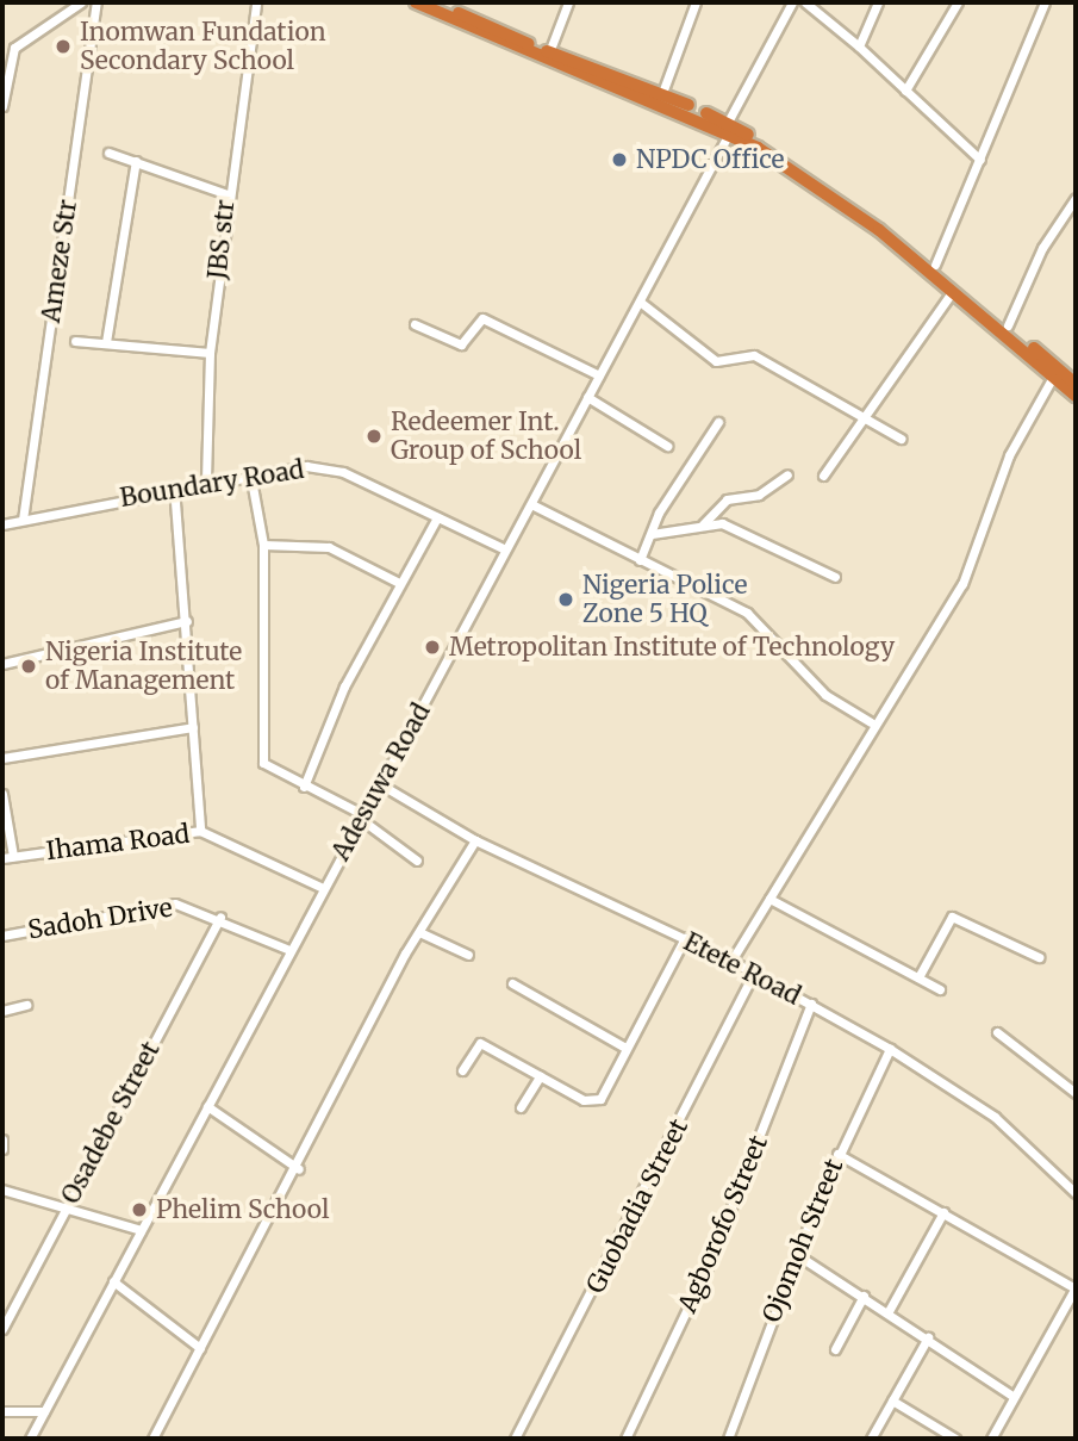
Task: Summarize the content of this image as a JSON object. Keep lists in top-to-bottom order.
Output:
{
  "streets": {
    "street": [
      "JBS str",
      "Ameze Str",
      "Boundary Road",
      "Adesuwa Road",
      "Ihama Road",
      "Sadoh Drive",
      "Etete Road",
      "Osadebe Street",
      "Guobadia Street",
      "Agborofo Street",
      "Ojomoh Street"
    ]
  },
  "crossings": [
    ["JBS str", "Boundary Road"],
    ["Ameze Str", "Boundary Road"],
    ["Boundary Road", "Adesuwa Road"],
    ["Adesuwa Road", "Ihama Road"],
    ["Adesuwa Road", "Sadoh Drive"],
    ["Adesuwa Road", "Etete Road"],
    ["Sadoh Drive", "Osadebe Street"],
    ["Etete Road", "Guobadia Street"],
    ["Etete Road", "Agborofo Street"],
    ["Etete Road", "Ojomoh Street"]
  ],
  "places": [
    "Inomwan Fundation Secondary School",
    "NPDC Office",
    "Redeemer Int. Group of School",
    "Nigeria Police Zone 5 HQ",
    "Metropolitan Institute of Technology",
    "Nigeria Institute of Management",
    "Phelim School"
  ]
}
